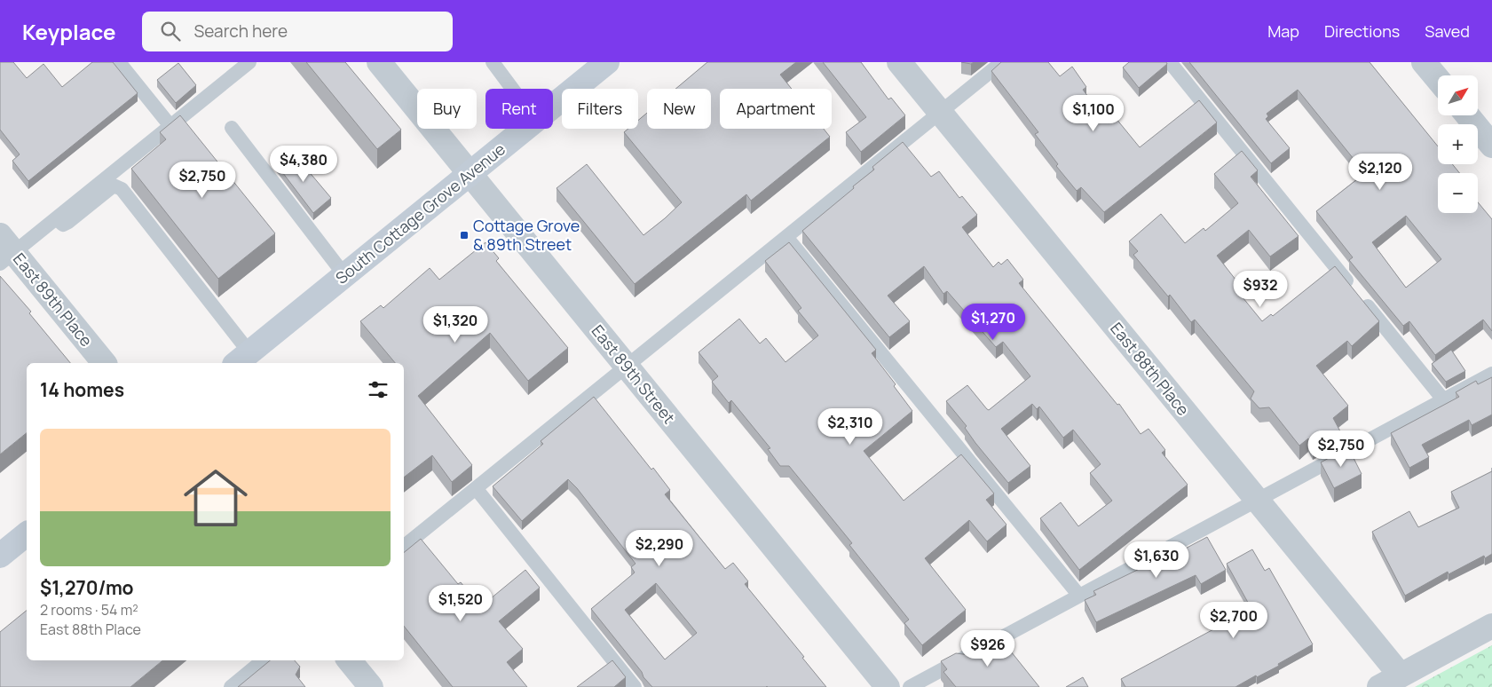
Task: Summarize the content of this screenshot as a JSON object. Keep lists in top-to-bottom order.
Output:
{
  "streets": {
    "main road": ["South Cottage Grove Avenue"],
    "street": ["East 89th Place", "East 88th Place", "East 89th Street"]
  },
  "crossings": [
    ["South Cottage Grove Avenue", "East 89th Street"]
  ],
  "places": {
    "transit": ["Cottage Grove & 89th Street"]
  },
  "north": "top right",
  "page": {
    "header": "Keyplace",
    "search": "Search here",
    "nav": ["Map", "Directions", "Saved"],
    "map_buttons": ["+", "−"],
    "chip": [
      "Buy",
      "Rent",
      "Filters",
      "New",
      "Apartment"
    ],
    "price": [
      "$1,100",
      "$4,380",
      "$2,120",
      "$2,750",
      "$932",
      "$1,270",
      "$1,320",
      "$2,310",
      "$2,750",
      "$2,290",
      "$1,630",
      "$1,520",
      "$2,700",
      "$926"
    ],
    "heading": "14 homes",
    "list": [
      {
        "name": "$1,270/mo",
        "note": "2 rooms · 54 m² · East 88th Place"
      }
    ]
  }
}
